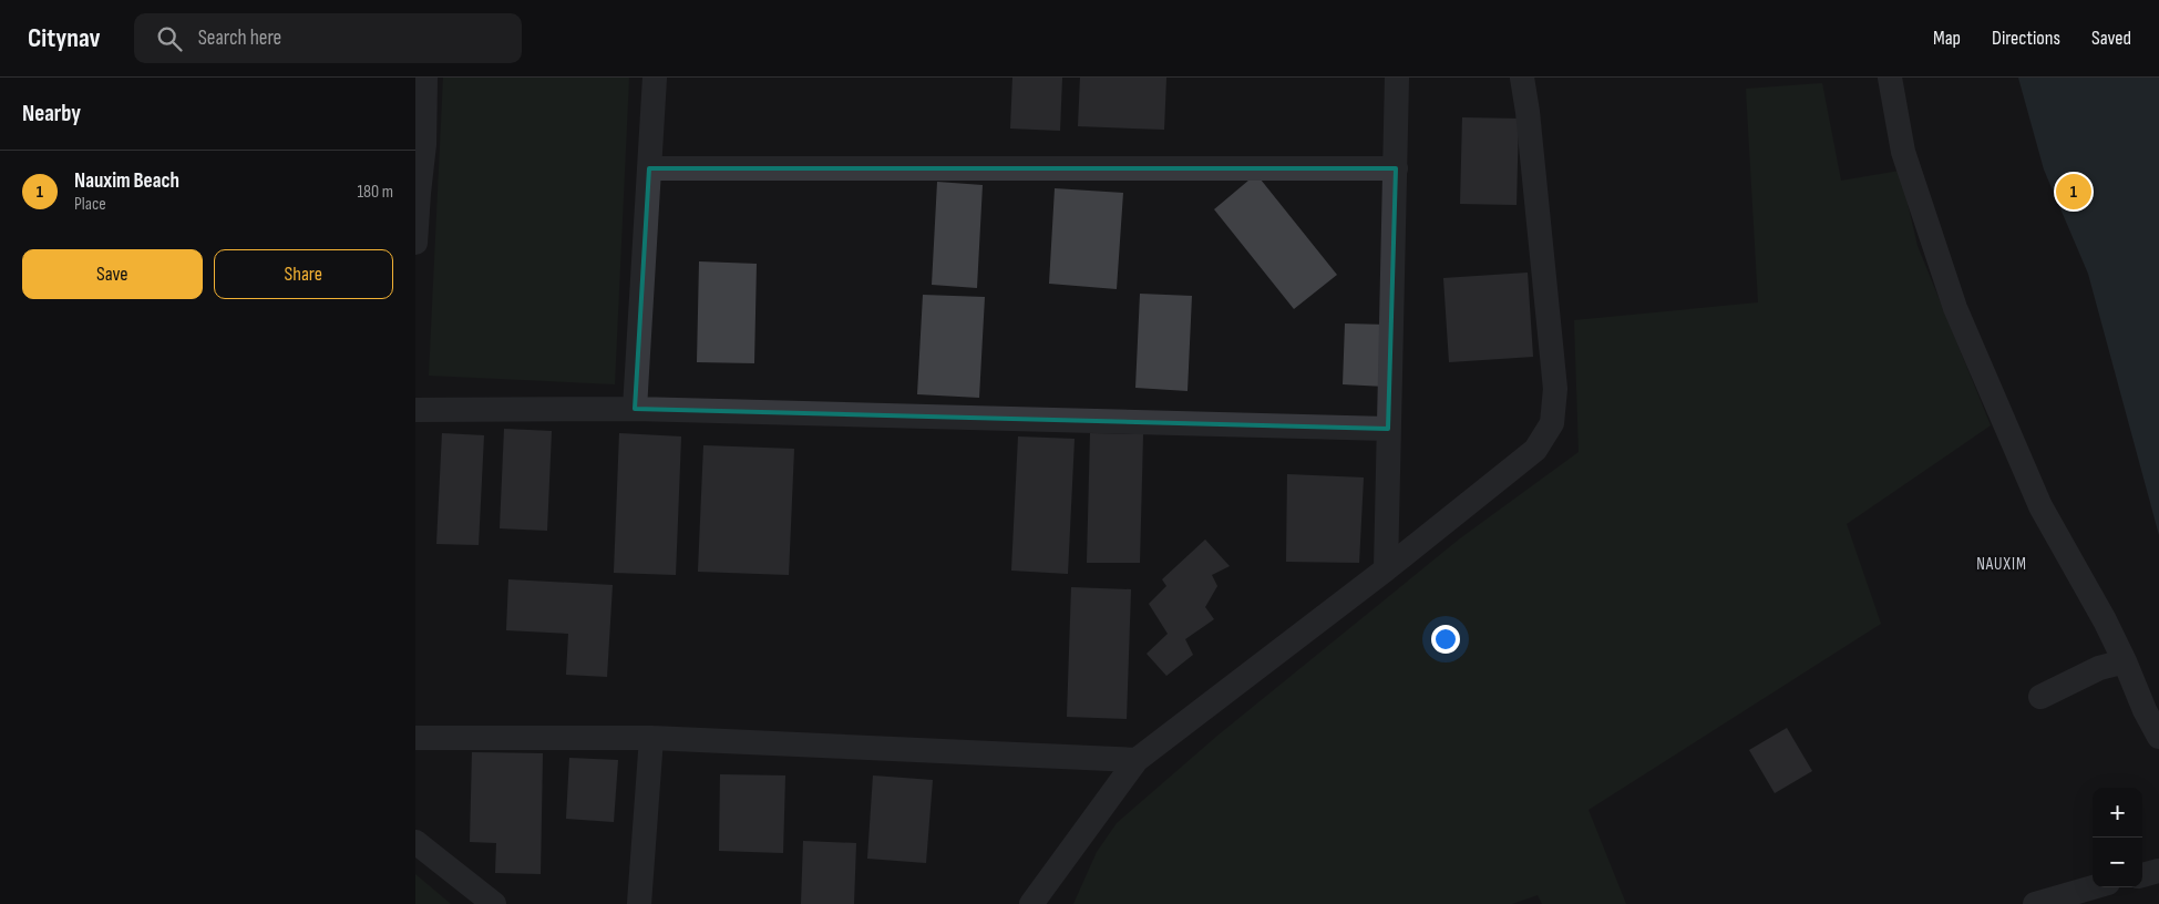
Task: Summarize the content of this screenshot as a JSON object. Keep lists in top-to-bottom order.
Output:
{
  "districts": ["NAUXIM"],
  "page": {
    "header": "Citynav",
    "search": "Search here",
    "nav": ["Map", "Directions", "Saved"],
    "heading": "Nearby",
    "list": [
      {
        "mark": "1",
        "name": "Nauxim Beach",
        "note": "Place",
        "value": "180 m"
      }
    ],
    "pins": "1",
    "buttons": ["Save", "Share"],
    "map_buttons": ["+", "−"]
  }
}
